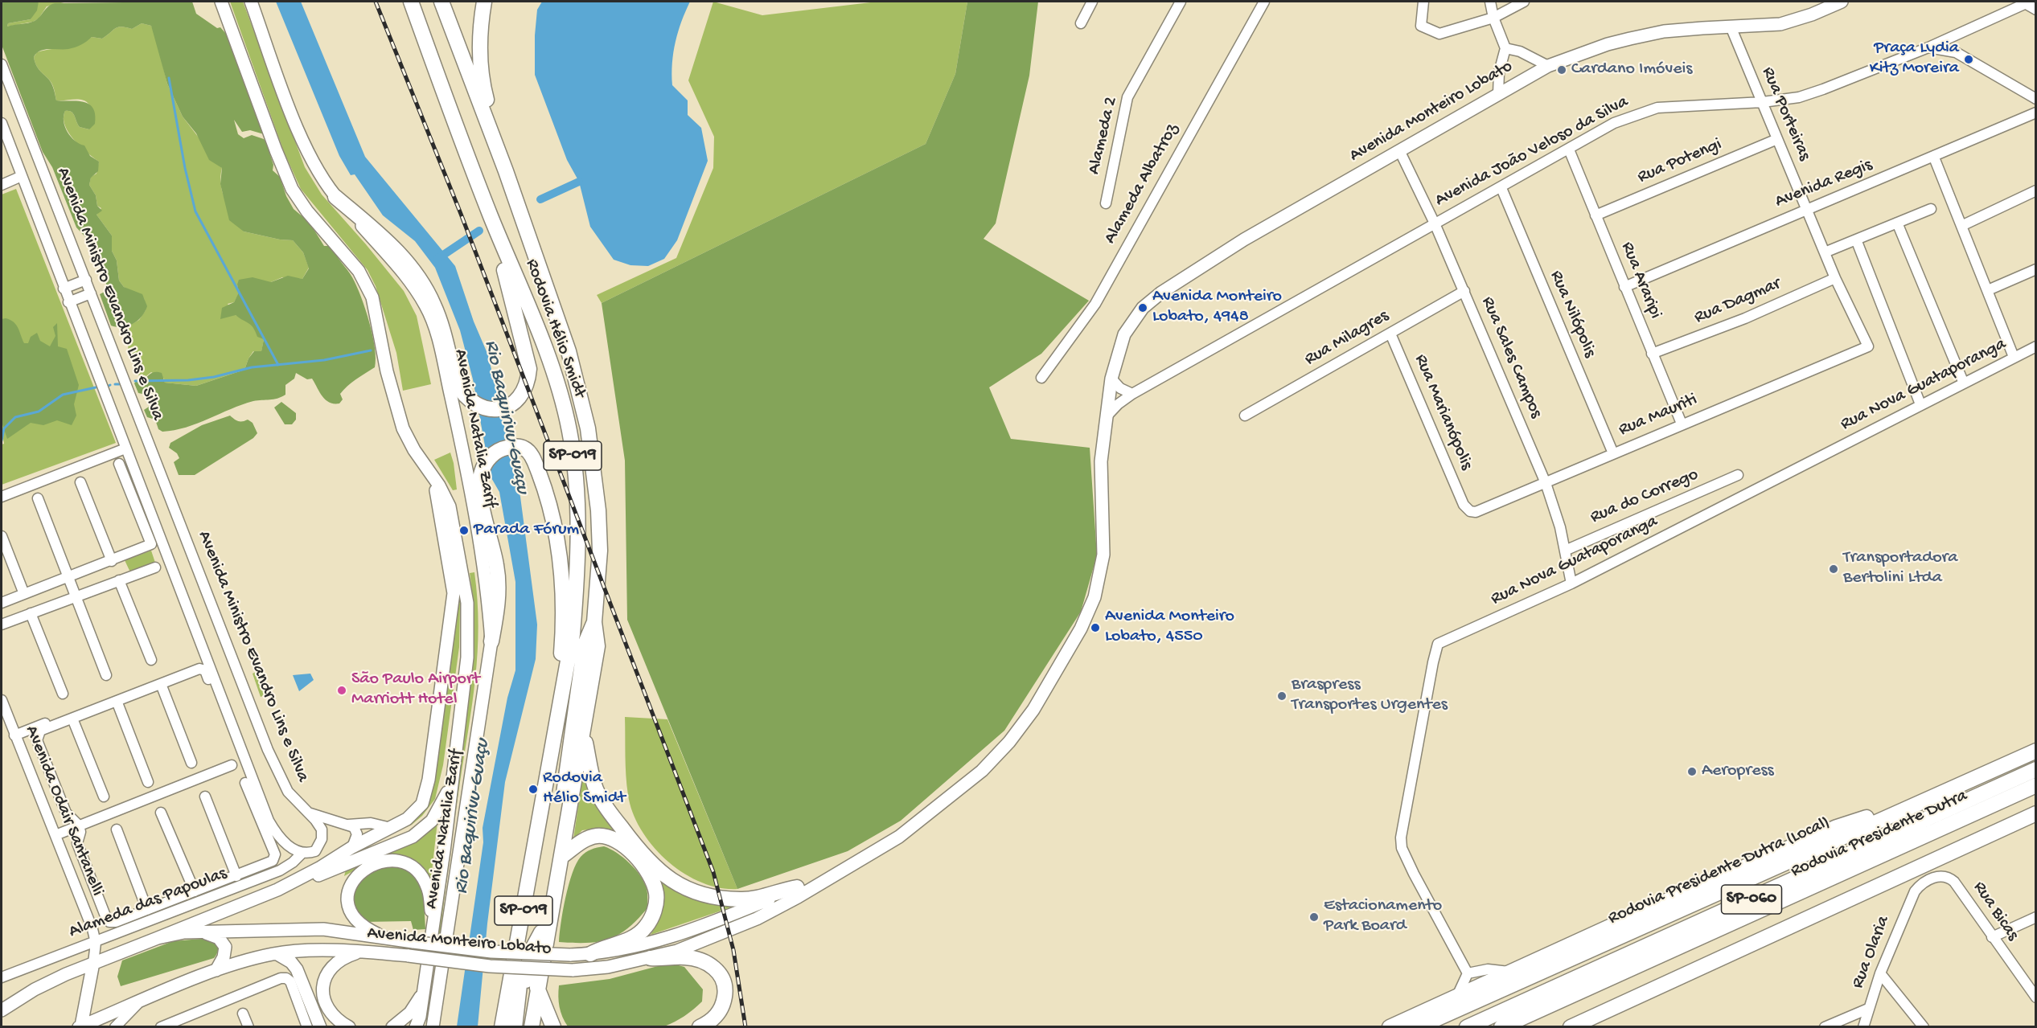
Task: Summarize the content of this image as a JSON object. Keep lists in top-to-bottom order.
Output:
{
  "streets": {
    "highway": [
      "Rodovia Hélio Smidt",
      "SP-019",
      "Rodovia Presidente Dutra",
      "Rodovia Presidente Dutra (Local)",
      "SP-060"
    ],
    "main road": ["Avenida Monteiro Lobato", "Avenida Natalia Zarif"],
    "street": [
      "Rua Porteiras",
      "Alameda 2",
      "Avenida João Veloso da Silva",
      "Rua Potengi",
      "Alameda Albatroz",
      "Avenida Regis",
      "Rua Araripi",
      "Avenida Ministro Evandro Lins e Silva",
      "Rua Dagmar",
      "Rua Nilópolis",
      "Rua Milagres",
      "Rua Sales Campos",
      "Rua Nova Guataporanga",
      "Rua Marianópolis",
      "Rua Mauriti",
      "Rua do Corrego",
      "Avenida Odair Santanelli",
      "Alameda das Papoulas",
      "Rua Bicas",
      "Rua Olaria"
    ]
  },
  "crossings": [
    ["Avenida Monteiro Lobato", "Rua Porteiras"],
    ["Avenida Monteiro Lobato", "Rua Sales Campos"],
    ["Avenida Monteiro Lobato", "Avenida Odair Santanelli"],
    ["Rua Porteiras", "Avenida João Veloso da Silva"],
    ["Rua Porteiras", "Rua Potengi"],
    ["Rua Porteiras", "Avenida Regis"],
    ["Rua Porteiras", "Rua Dagmar"],
    ["Rua Porteiras", "Rua Mauriti"],
    ["Avenida João Veloso da Silva", "Rua Araripi"],
    ["Avenida João Veloso da Silva", "Rua Nilópolis"],
    ["Avenida João Veloso da Silva", "Rua Sales Campos"],
    ["Rua Potengi", "Rua Araripi"],
    ["Avenida Regis", "Rua Araripi"],
    ["Rua Araripi", "Rua Dagmar"],
    ["Rua Araripi", "Rua Mauriti"],
    ["Rua Nilópolis", "Rua Mauriti"],
    ["Rua Milagres", "Rua Sales Campos"],
    ["Rua Milagres", "Rua Marianópolis"],
    ["Rua Sales Campos", "Rua Nova Guataporanga"],
    ["Rua Sales Campos", "Rua Mauriti"],
    ["Rua Sales Campos", "Rua do Corrego"],
    ["Rua Marianópolis", "Rua Mauriti"],
    ["Avenida Odair Santanelli", "Alameda das Papoulas"],
    ["Rua Bicas", "Rua Olaria"]
  ],
  "water": ["Rio Baquirivu-Guaçu"],
  "places": [
    "Praça Lydia Kitz Moreira",
    "Cardano Imóveis",
    "Avenida Monteiro Lobato, 4948",
    "Parada Fórum",
    "Transportadora Bertolini Ltda",
    "Avenida Monteiro Lobato, 4550",
    "São Paulo Airport Marriott Hotel",
    "Braspress Transportes Urgentes",
    "Aeropress",
    "Rodovia Hélio Smidt",
    "Estacionamento Park Board"
  ]
}
